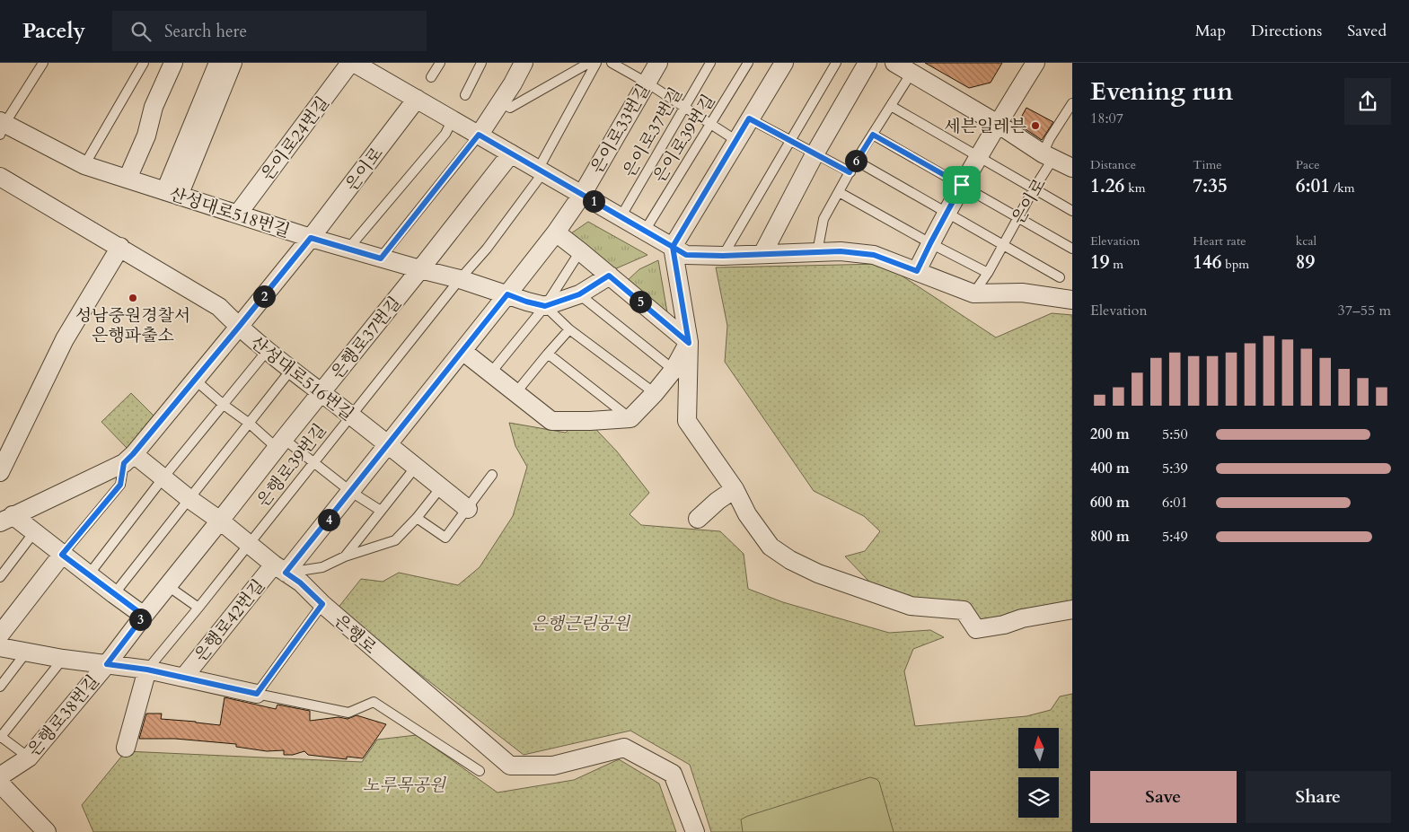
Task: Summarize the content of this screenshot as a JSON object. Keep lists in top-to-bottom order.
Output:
{
  "streets": {
    "street": [
      "은이로33번길",
      "은이로24번길",
      "은이로",
      "산성대로518번길",
      "은행로37번길",
      "산성대로516번길",
      "은행로42번길",
      "은행로",
      "은행로38번길"
    ],
    "lane": ["은이로37번길", "은이로39번길", "은행로39번길"]
  },
  "crossings": [
    ["은이로24번길", "산성대로518번길"],
    ["은이로", "산성대로518번길"],
    ["은이로", "산성대로516번길"],
    ["은이로", "은행로"],
    ["산성대로518번길", "은행로37번길"],
    ["산성대로518번길", "은행로39번길"],
    ["산성대로518번길", "은행로42번길"],
    ["은행로37번길", "산성대로516번길"],
    ["은행로37번길", "은행로"],
    ["은행로37번길", "은행로38번길"],
    ["산성대로516번길", "은행로39번길"],
    ["산성대로516번길", "은행로42번길"],
    ["은행로39번길", "은행로"],
    ["은행로42번길", "은행로"],
    ["은행로", "은행로38번길"]
  ],
  "parks": ["은행근린공원", "노루목공원"],
  "places": ["세븐일레븐", "성남중원경찰서 은행파출소"],
  "north": "top",
  "page": {
    "header": "Pacely",
    "search": "Search here",
    "nav": ["Map", "Directions", "Saved"],
    "heading": ["Evening run", "18:07"],
    "stats": [
      ["Distance", "1.26 km"],
      ["Time", "7:35"],
      ["Pace", "6:01 /km"],
      ["Elevation", "19 m"],
      ["Heart rate", "146 bpm"],
      ["kcal", "89"]
    ],
    "pins": [
      "6",
      "1",
      "2",
      "5",
      "4",
      "3"
    ],
    "chart": ["Elevation", "37–55 m"],
    "list": [
      {
        "name": "200 m",
        "note": "5:50"
      },
      {
        "name": "400 m",
        "note": "5:39"
      },
      {
        "name": "600 m",
        "note": "6:01"
      },
      {
        "name": "800 m",
        "note": "5:49"
      }
    ],
    "buttons": ["Save", "Share"]
  }
}
